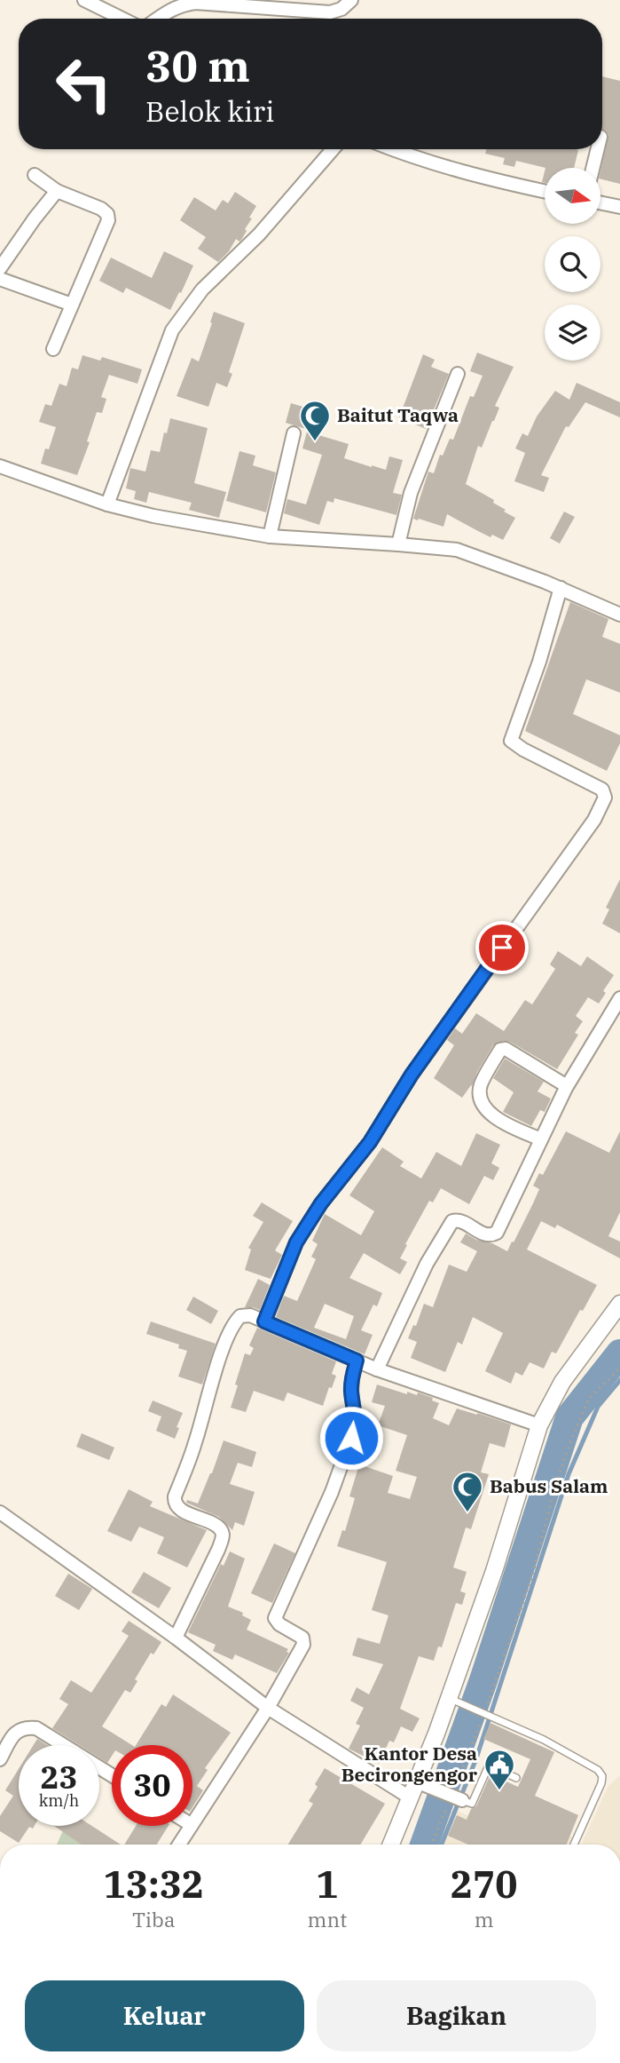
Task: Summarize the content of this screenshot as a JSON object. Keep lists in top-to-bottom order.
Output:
{
  "places": {
    "mosque": ["Baitut Taqwa", "Babus Salam"],
    "public building": ["Kantor Desa Becirongengor"]
  },
  "north": "right",
  "page": {
    "turn": ["30 m", "Belok kiri"],
    "speed": "23 km/h",
    "limit": "30",
    "eta": [
      "13:32",
      "Tiba",
      "1",
      "mnt",
      "270",
      "m"
    ],
    "buttons": ["Keluar", "Bagikan"]
  }
}
